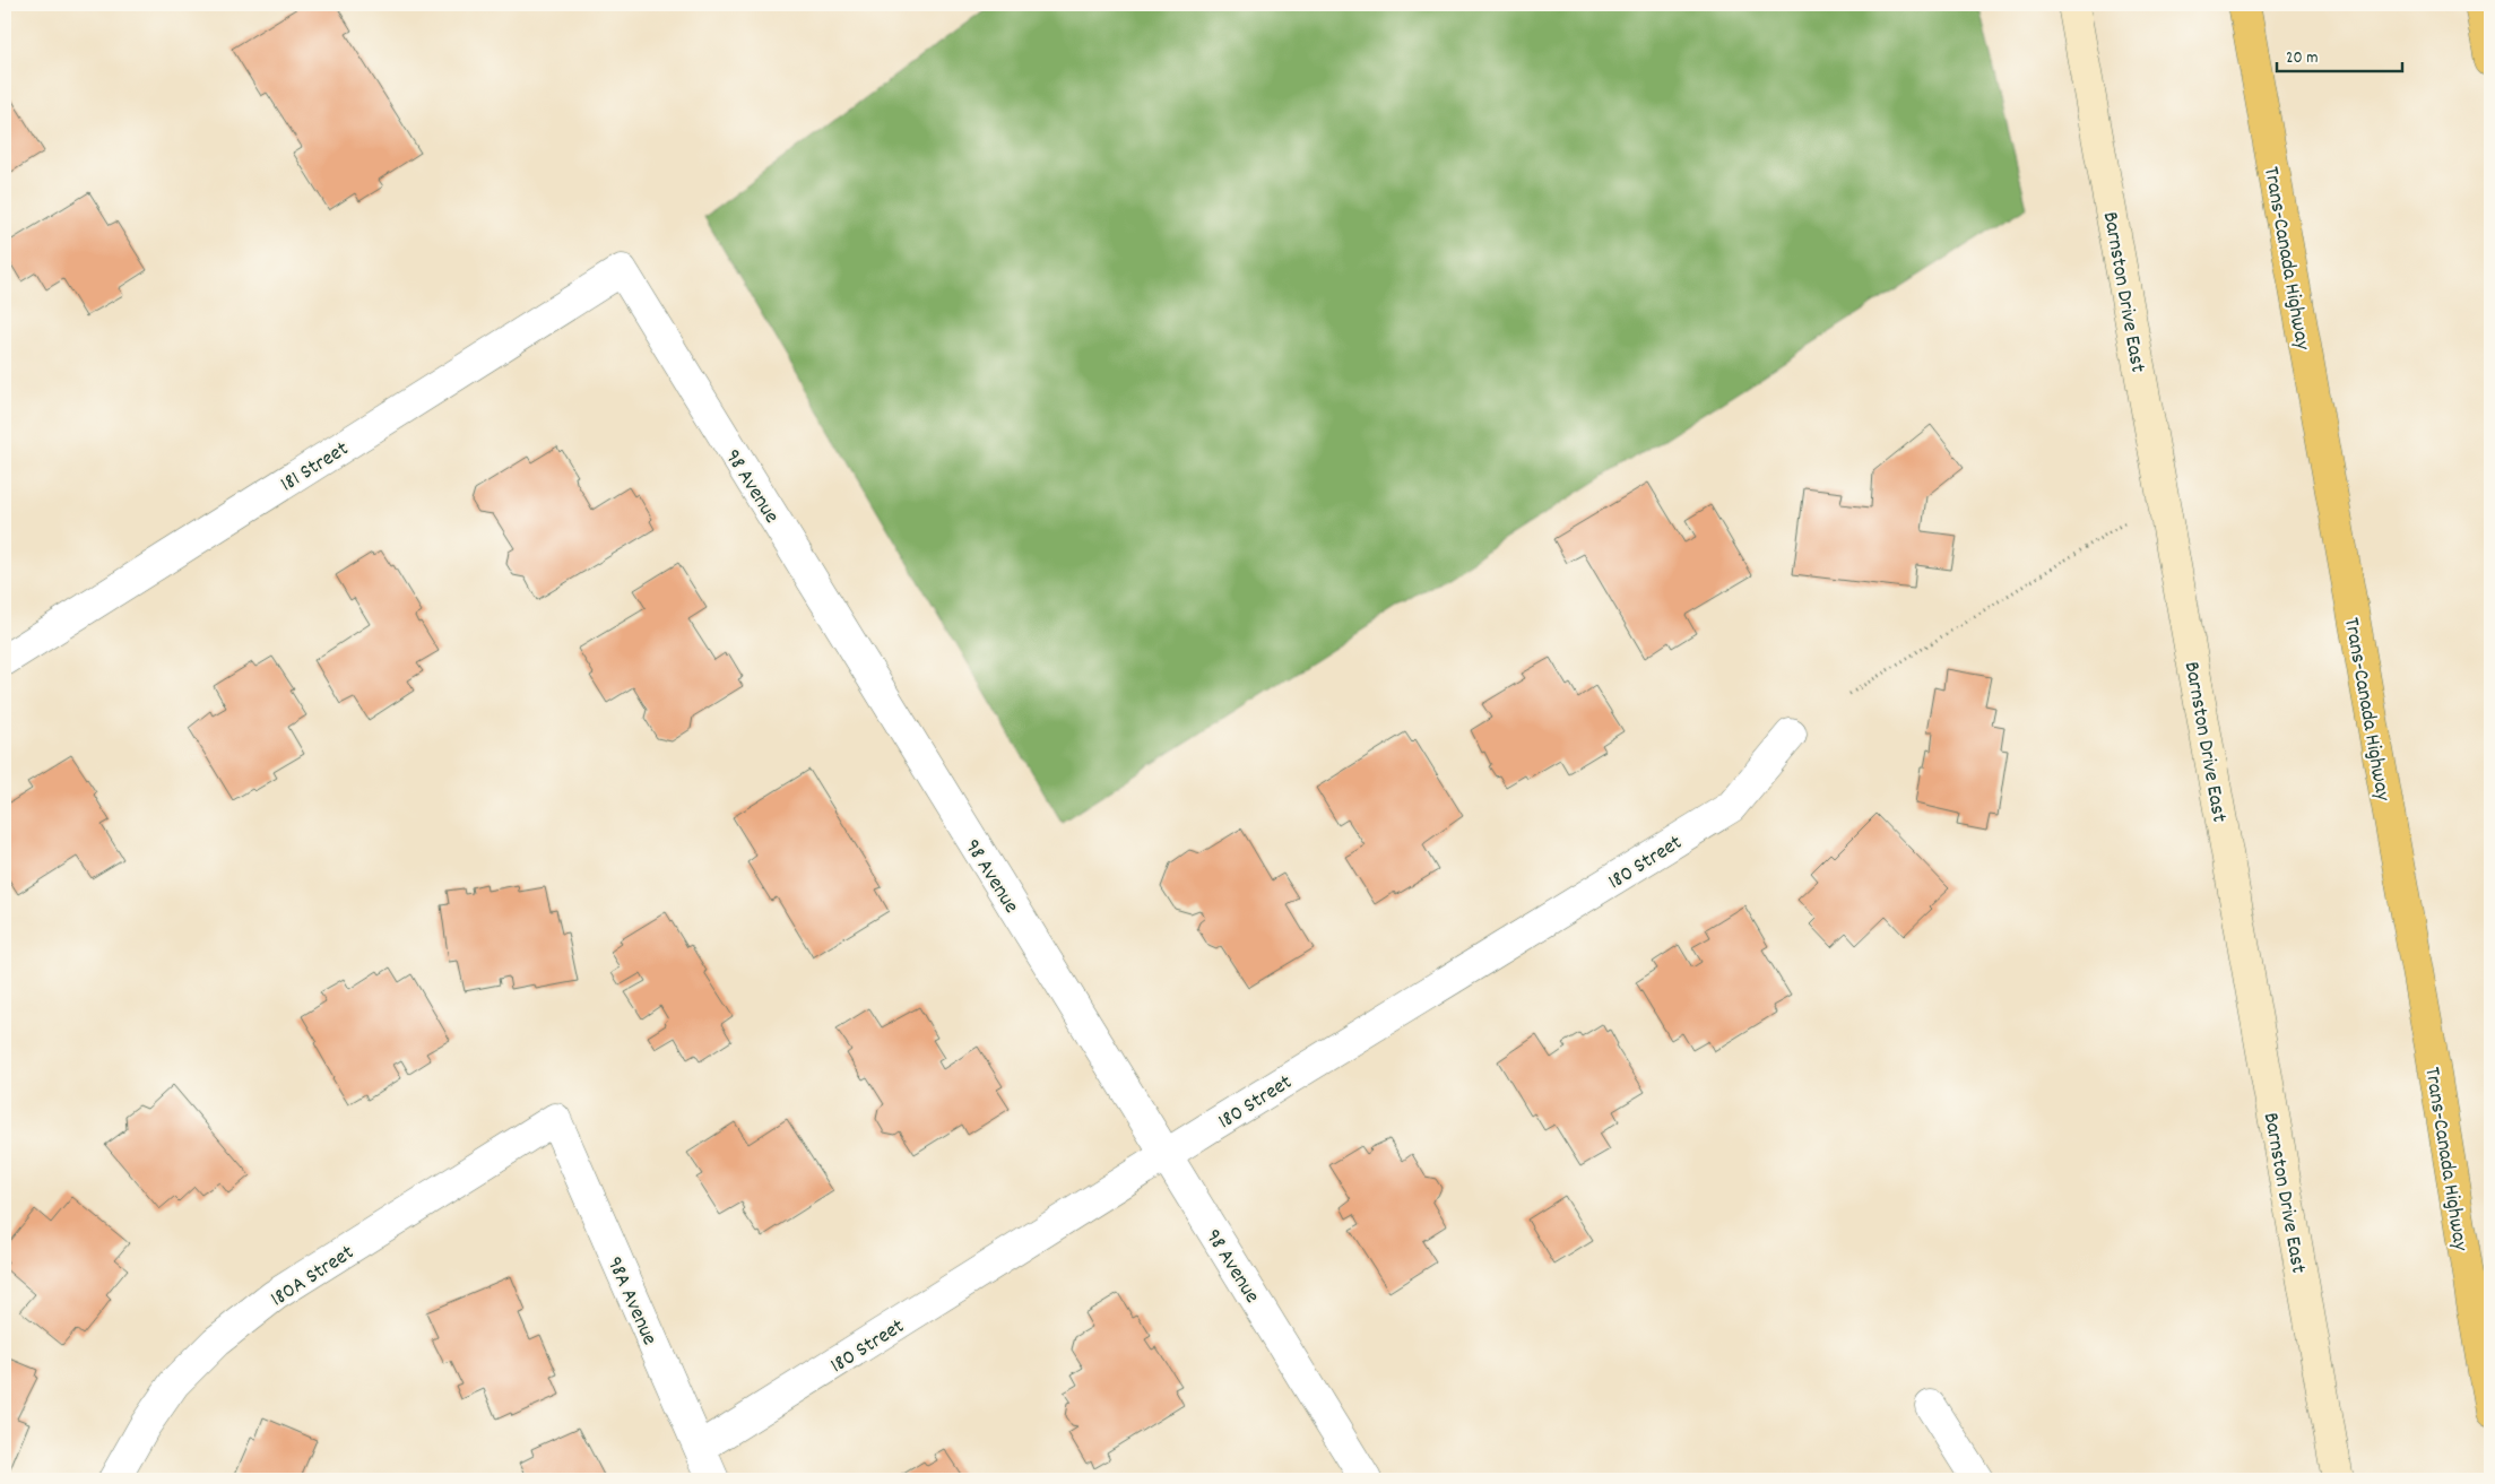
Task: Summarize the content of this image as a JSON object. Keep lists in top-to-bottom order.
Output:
{
  "streets": {
    "highway": ["Trans-Canada Highway"],
    "street": [
      "Barnston Drive East",
      "181 Street",
      "98 Avenue",
      "180 Street",
      "180A Street",
      "98A Avenue"
    ]
  },
  "crossings": [
    ["181 Street", "98 Avenue"],
    ["98 Avenue", "180 Street"],
    ["180 Street", "98A Avenue"],
    ["180A Street", "98A Avenue"]
  ],
  "scale_bar": "20 m"
}
